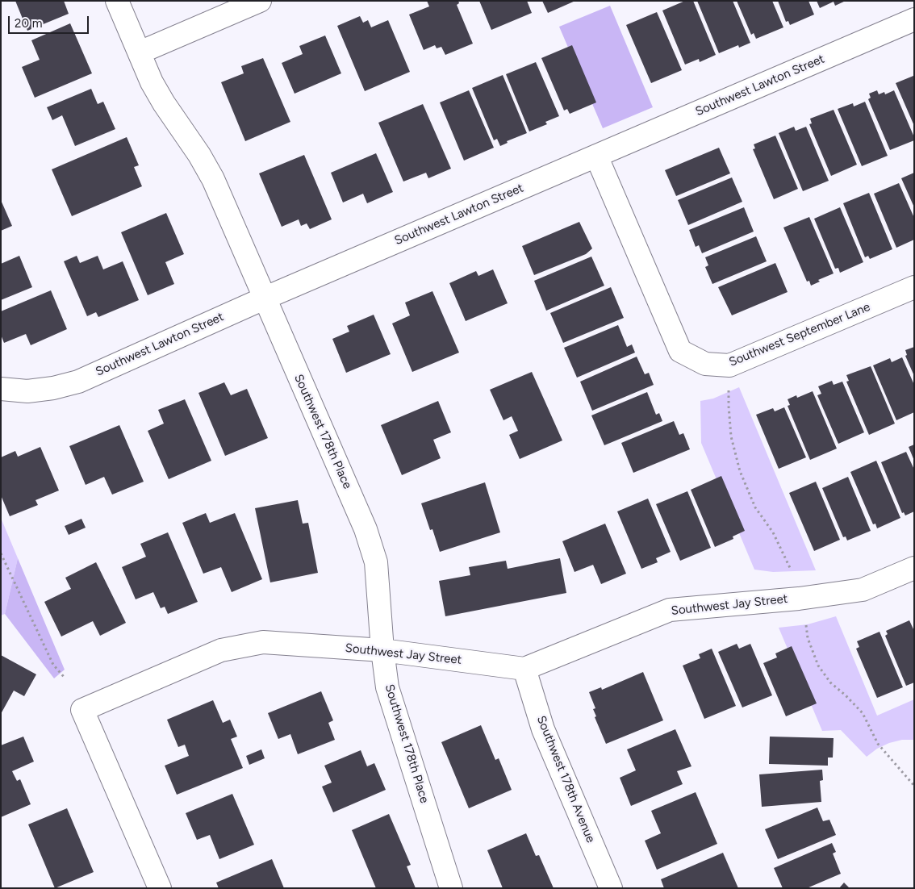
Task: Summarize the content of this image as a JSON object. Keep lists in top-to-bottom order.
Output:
{
  "streets": {
    "street": [
      "Southwest Lawton Street",
      "Southwest September Lane",
      "Southwest 178th Place",
      "Southwest Jay Street",
      "Southwest 178th Avenue"
    ]
  },
  "crossings": [
    ["Southwest Lawton Street", "Southwest September Lane"],
    ["Southwest Lawton Street", "Southwest 178th Place"],
    ["Southwest 178th Place", "Southwest Jay Street"],
    ["Southwest Jay Street", "Southwest 178th Avenue"]
  ],
  "scale_bar": "20 m"
}
